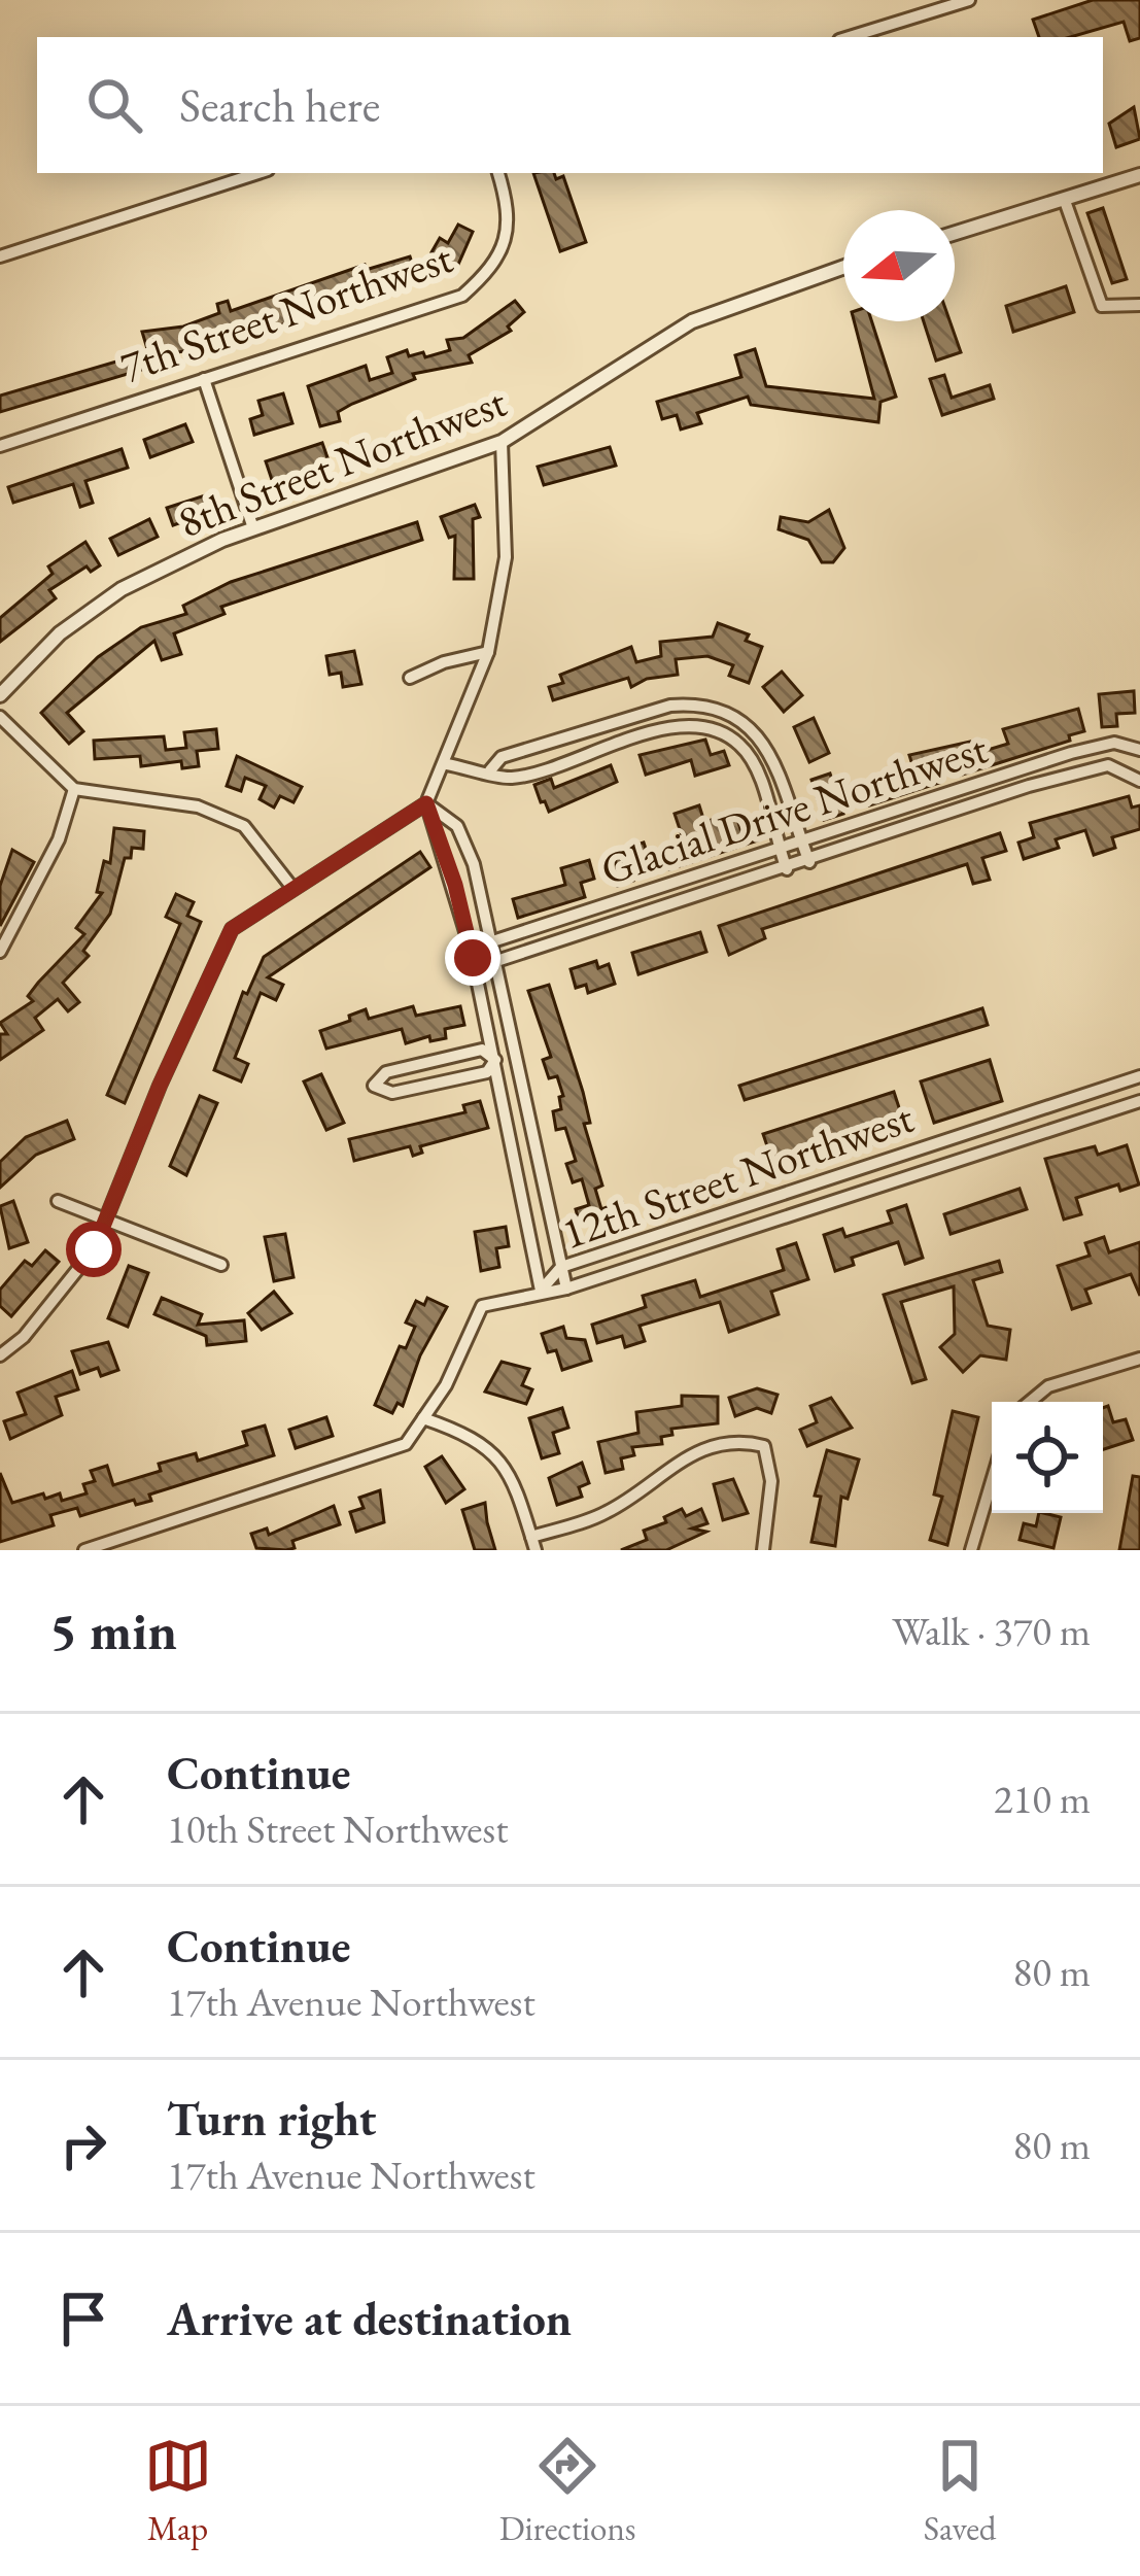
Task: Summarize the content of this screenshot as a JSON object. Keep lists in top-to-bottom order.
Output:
{
  "streets": {
    "street": [
      "7th Street Northwest",
      "8th Street Northwest",
      "Glacial Drive Northwest",
      "12th Street Northwest"
    ]
  },
  "north": "left",
  "page": {
    "search": "Search here",
    "heading": ["5 min", "Walk · 370 m"],
    "list": [
      ["Continue", "10th Street Northwest", "210 m"],
      ["Continue", "17th Avenue Northwest", "80 m"],
      ["Turn right", "17th Avenue Northwest", "80 m"],
      "Arrive at destination"
    ],
    "nav": ["Map", "Directions", "Saved"]
  }
}
